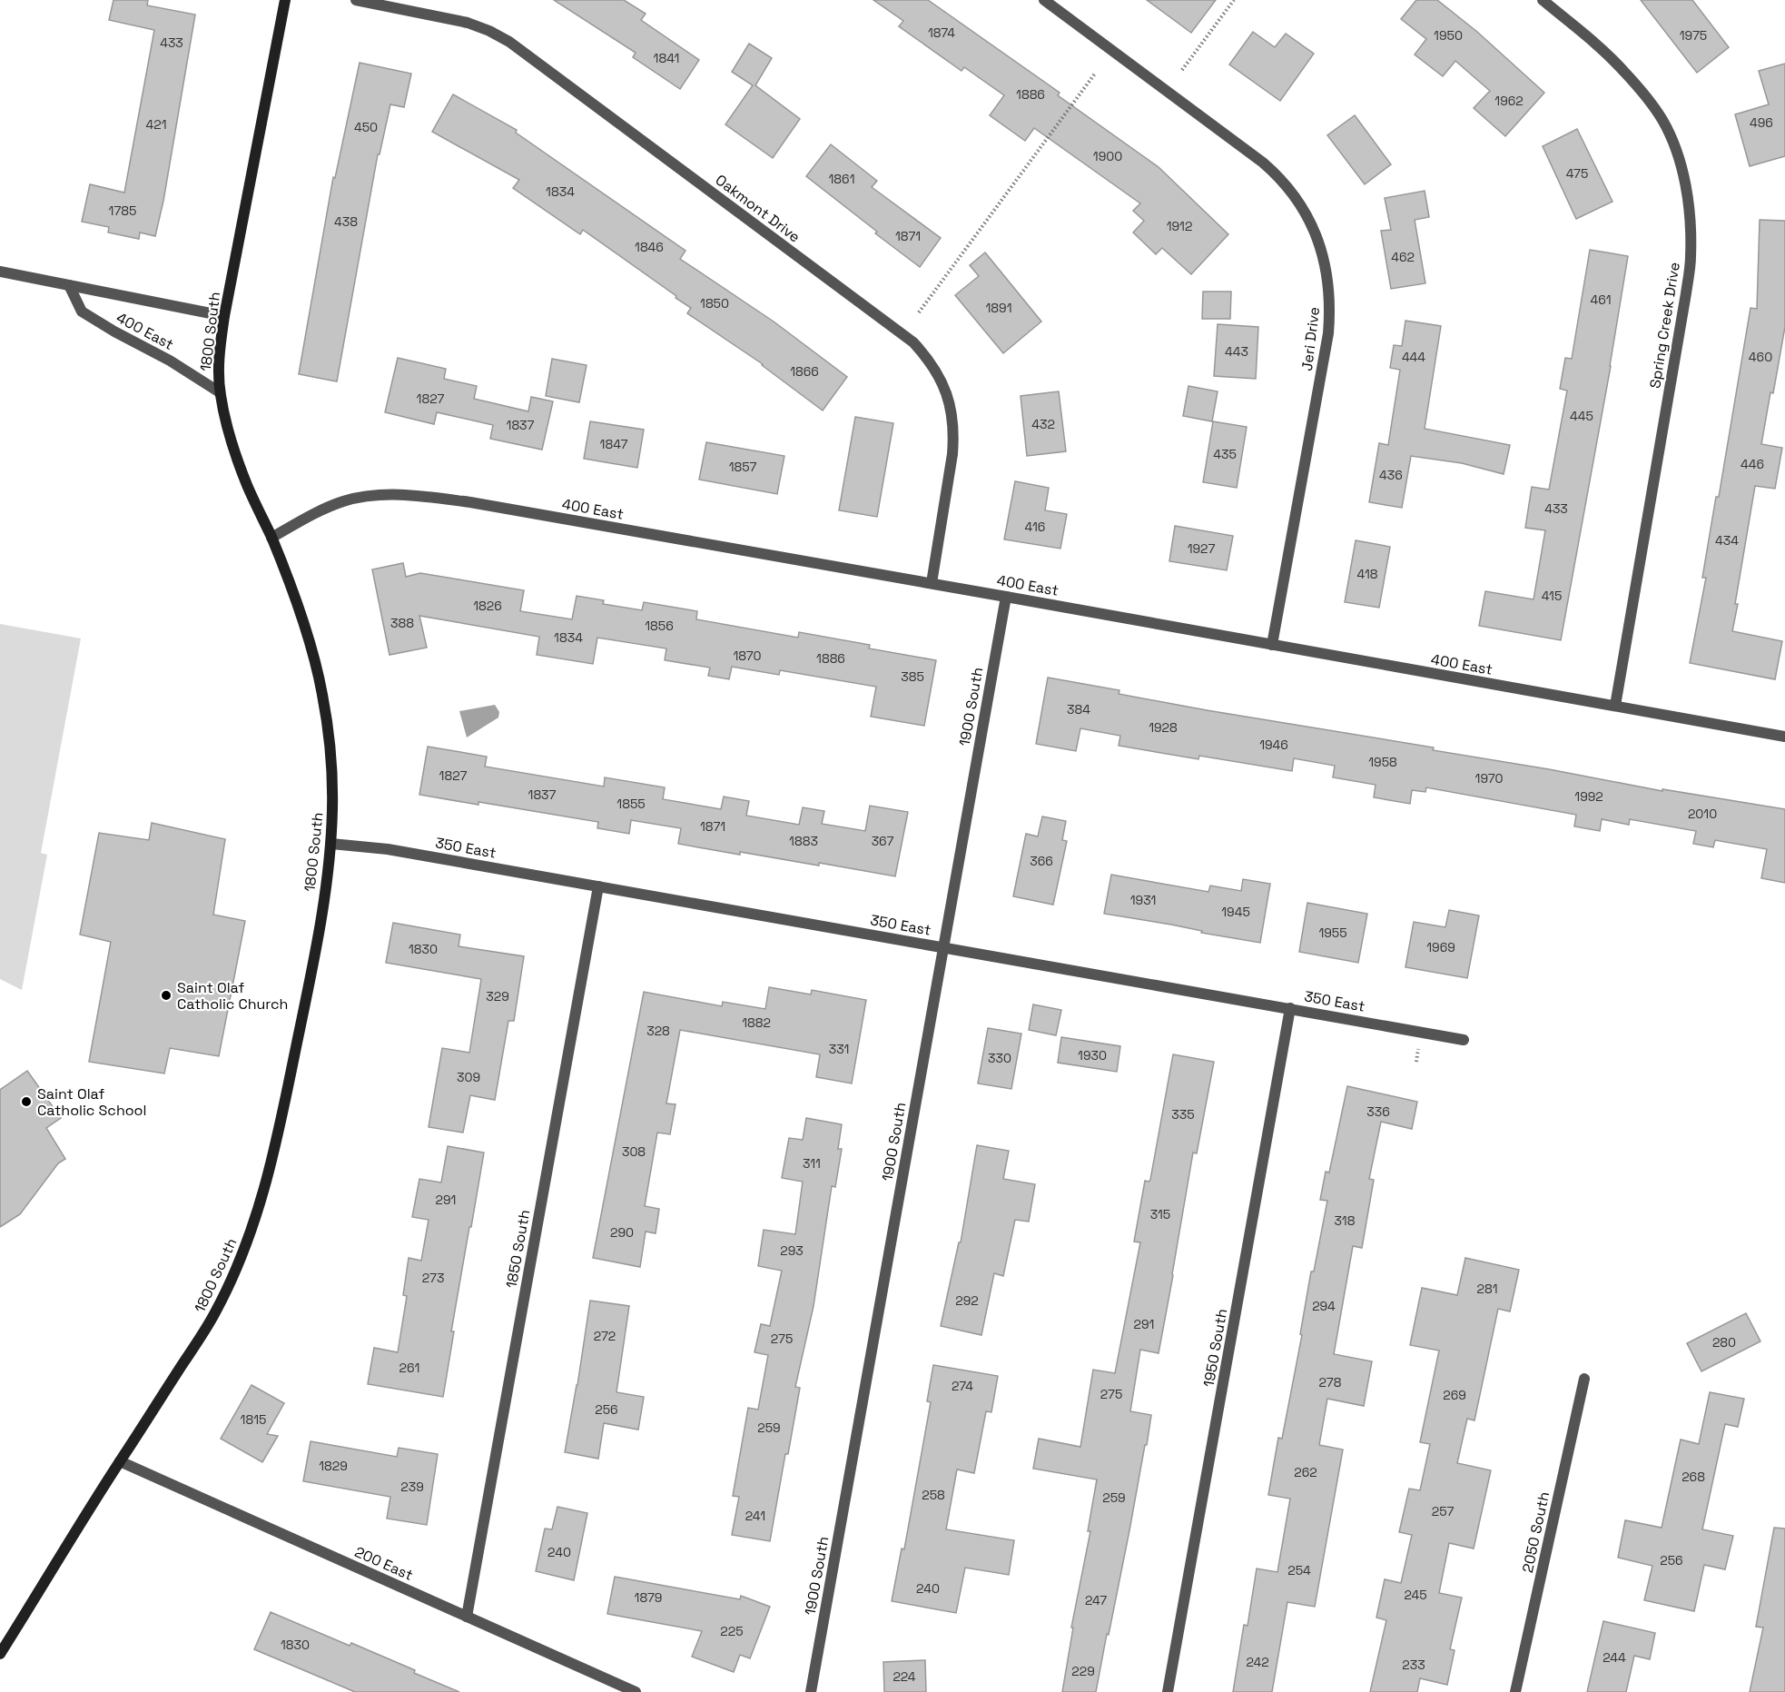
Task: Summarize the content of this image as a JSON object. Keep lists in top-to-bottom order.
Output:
{
  "streets": {
    "main road": ["1800 South"],
    "street": [
      "Oakmont Drive",
      "Spring Creek Drive",
      "400 East",
      "Jeri Drive",
      "1900 South",
      "350 East",
      "1850 South",
      "1950 South",
      "2050 South",
      "200 East"
    ]
  },
  "crossings": [
    ["Oakmont Drive", "400 East"],
    ["Spring Creek Drive", "400 East"],
    ["400 East", "1800 South"],
    ["400 East", "Jeri Drive"],
    ["400 East", "1900 South"],
    ["1800 South", "350 East"],
    ["1800 South", "200 East"],
    ["1900 South", "350 East"],
    ["350 East", "1850 South"],
    ["350 East", "1950 South"],
    ["1850 South", "200 East"]
  ],
  "places": ["Saint Olaf Catholic Church", "Saint Olaf Catholic School"],
  "house_numbers": [
    "1874",
    "1950",
    "1975",
    "433",
    "1841",
    "1886",
    "1962",
    "496",
    "421",
    "450",
    "1900",
    "475",
    "1861",
    "1834",
    "1785",
    "438",
    "1912",
    "1871",
    "1846",
    "462",
    "461",
    "1850",
    "1891",
    "443",
    "444",
    "460",
    "1866",
    "1827",
    "445",
    "432",
    "1837",
    "1847",
    "435",
    "446",
    "1857",
    "436",
    "433",
    "416",
    "434",
    "1927",
    "418",
    "415",
    "1826",
    "388",
    "1856",
    "1834",
    "1870",
    "1886",
    "385",
    "384",
    "1928",
    "1946",
    "1958",
    "1827",
    "1970",
    "1837",
    "1992",
    "1855",
    "2010",
    "1871",
    "1883",
    "367",
    "366",
    "1931",
    "1945",
    "1955",
    "1969",
    "1830",
    "329",
    "1882",
    "328",
    "331",
    "1930",
    "330",
    "309",
    "336",
    "335",
    "308",
    "311",
    "291",
    "315",
    "318",
    "290",
    "293",
    "273",
    "281",
    "292",
    "294",
    "291",
    "272",
    "275",
    "280",
    "261",
    "278",
    "274",
    "275",
    "269",
    "256",
    "1815",
    "259",
    "1829",
    "262",
    "268",
    "239",
    "258",
    "259",
    "257",
    "241",
    "240",
    "256",
    "254",
    "240",
    "245",
    "1879",
    "247",
    "225",
    "1830",
    "244",
    "242",
    "233",
    "229",
    "224"
  ]
}
